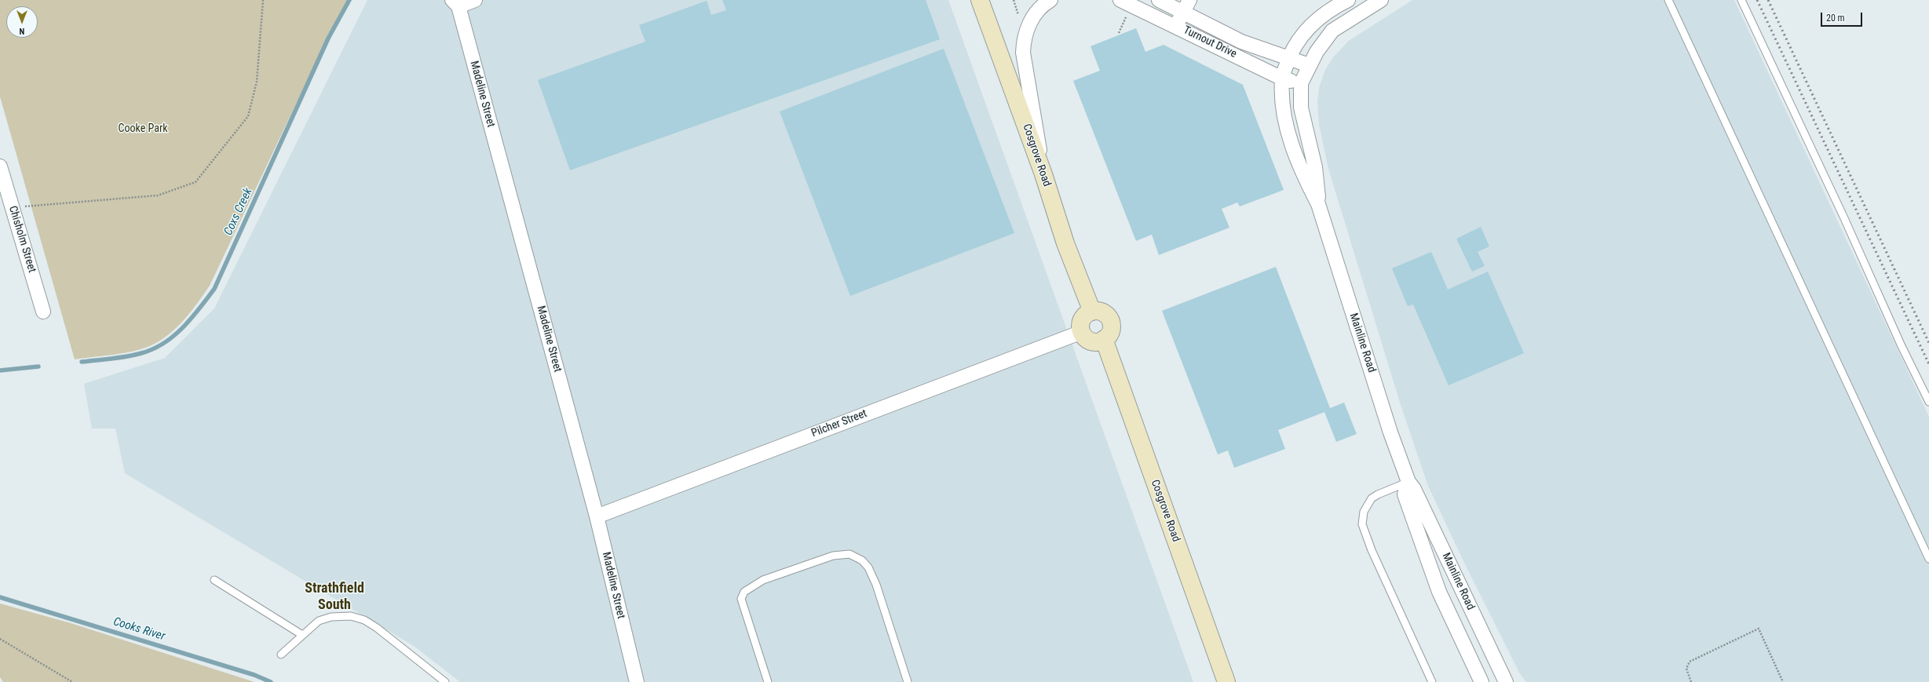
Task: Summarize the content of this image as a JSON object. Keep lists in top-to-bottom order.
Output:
{
  "streets": {
    "main road": ["Cosgrove Road"],
    "street": [
      "Turnout Drive",
      "Madeline Street",
      "Chisholm Street",
      "Mainline Road",
      "Pilcher Street"
    ]
  },
  "crossings": [
    ["Turnout Drive", "Mainline Road"],
    ["Madeline Street", "Pilcher Street"],
    ["Cosgrove Road", "Pilcher Street"]
  ],
  "districts": ["Strathfield South"],
  "water": ["Coxs Creek", "Cooks River"],
  "parks": ["Cooke Park"],
  "scale_bar": "20 m",
  "north": "bottom"
}
